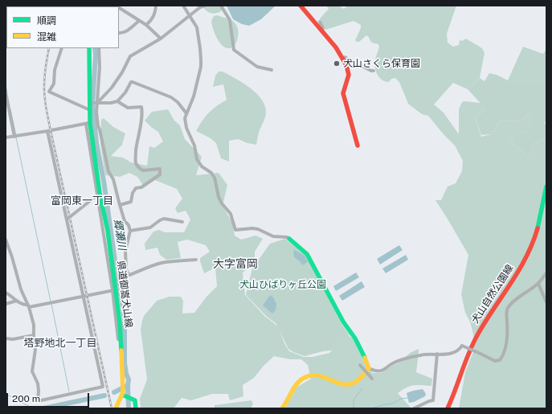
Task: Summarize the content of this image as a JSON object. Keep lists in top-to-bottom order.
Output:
{
  "streets": {
    "main road": ["県道御嵩犬山線", "犬山自然公園線"]
  },
  "districts": ["富岡東一丁目", "大字富岡", "塔野地北一丁目"],
  "water": ["郷瀬川"],
  "parks": ["犬山ひばりヶ丘公園"],
  "places": ["犬山さくら保育園"],
  "legend": ["順調", "混雑"],
  "scale_bar": "200 m"
}
